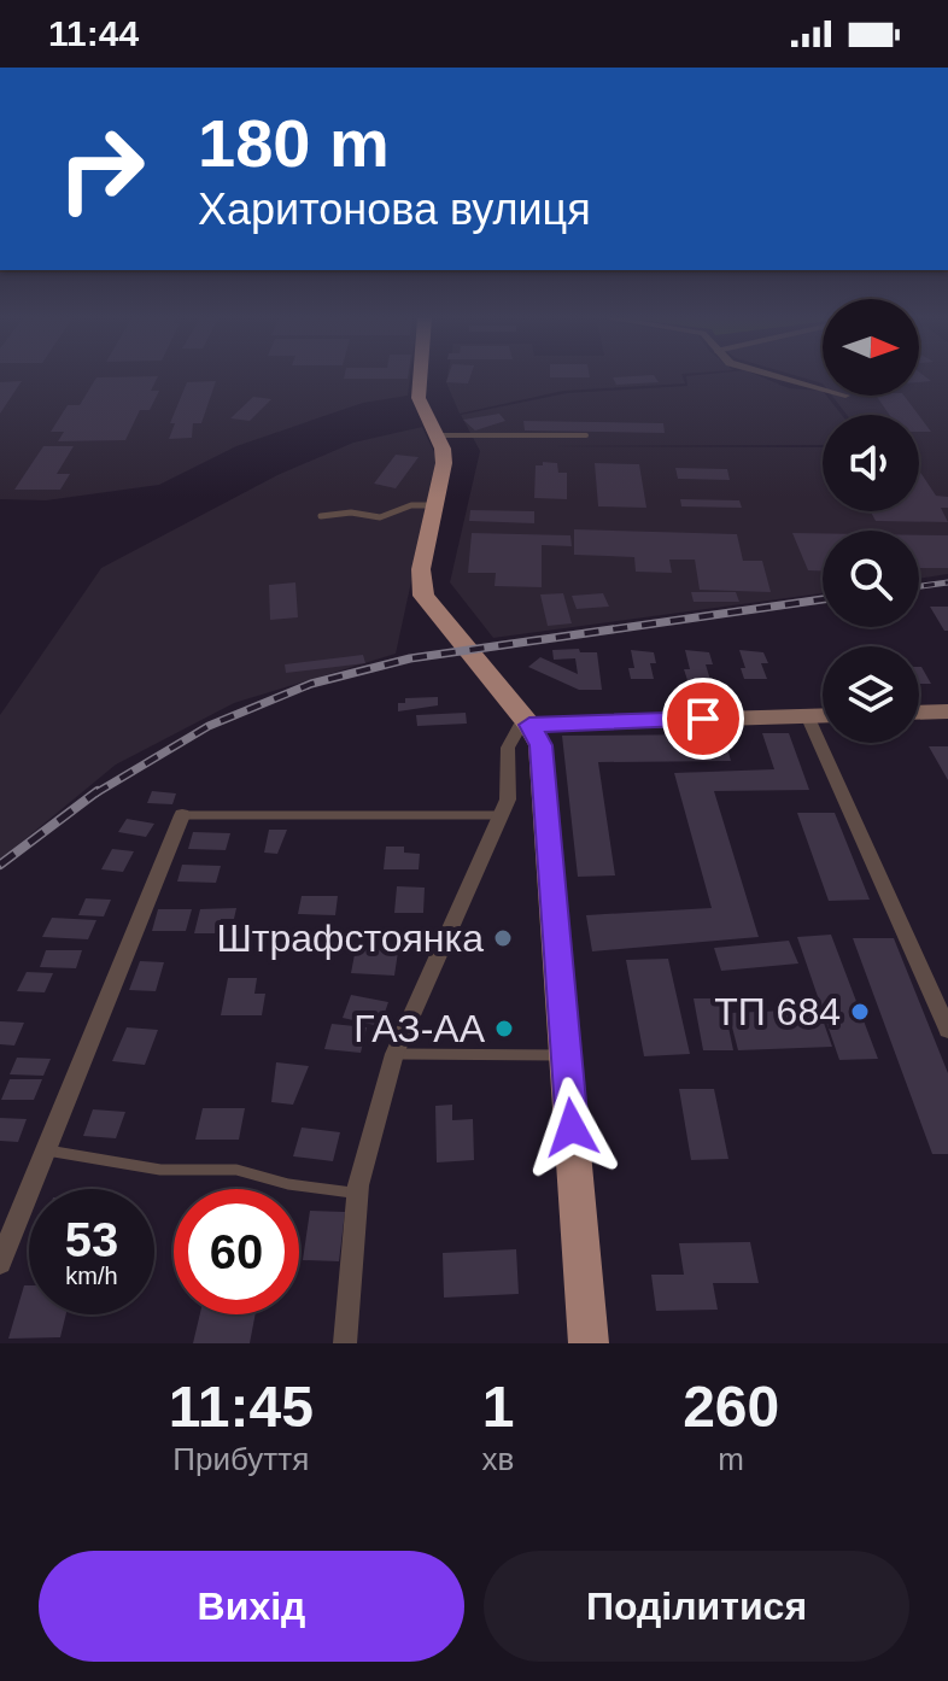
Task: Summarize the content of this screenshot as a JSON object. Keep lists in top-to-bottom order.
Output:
{
  "places": ["Штрафстоянка", "ТП 684", "ГАЗ-АА"],
  "north": "right",
  "page": {
    "status": "11:44",
    "turn": ["180 m", "Харитонова вулиця"],
    "speed": "53 km/h",
    "limit": "60",
    "eta": [
      "11:45",
      "Прибуття",
      "1",
      "хв",
      "260",
      "m"
    ],
    "buttons": ["Вихід", "Поділитися"]
  }
}
